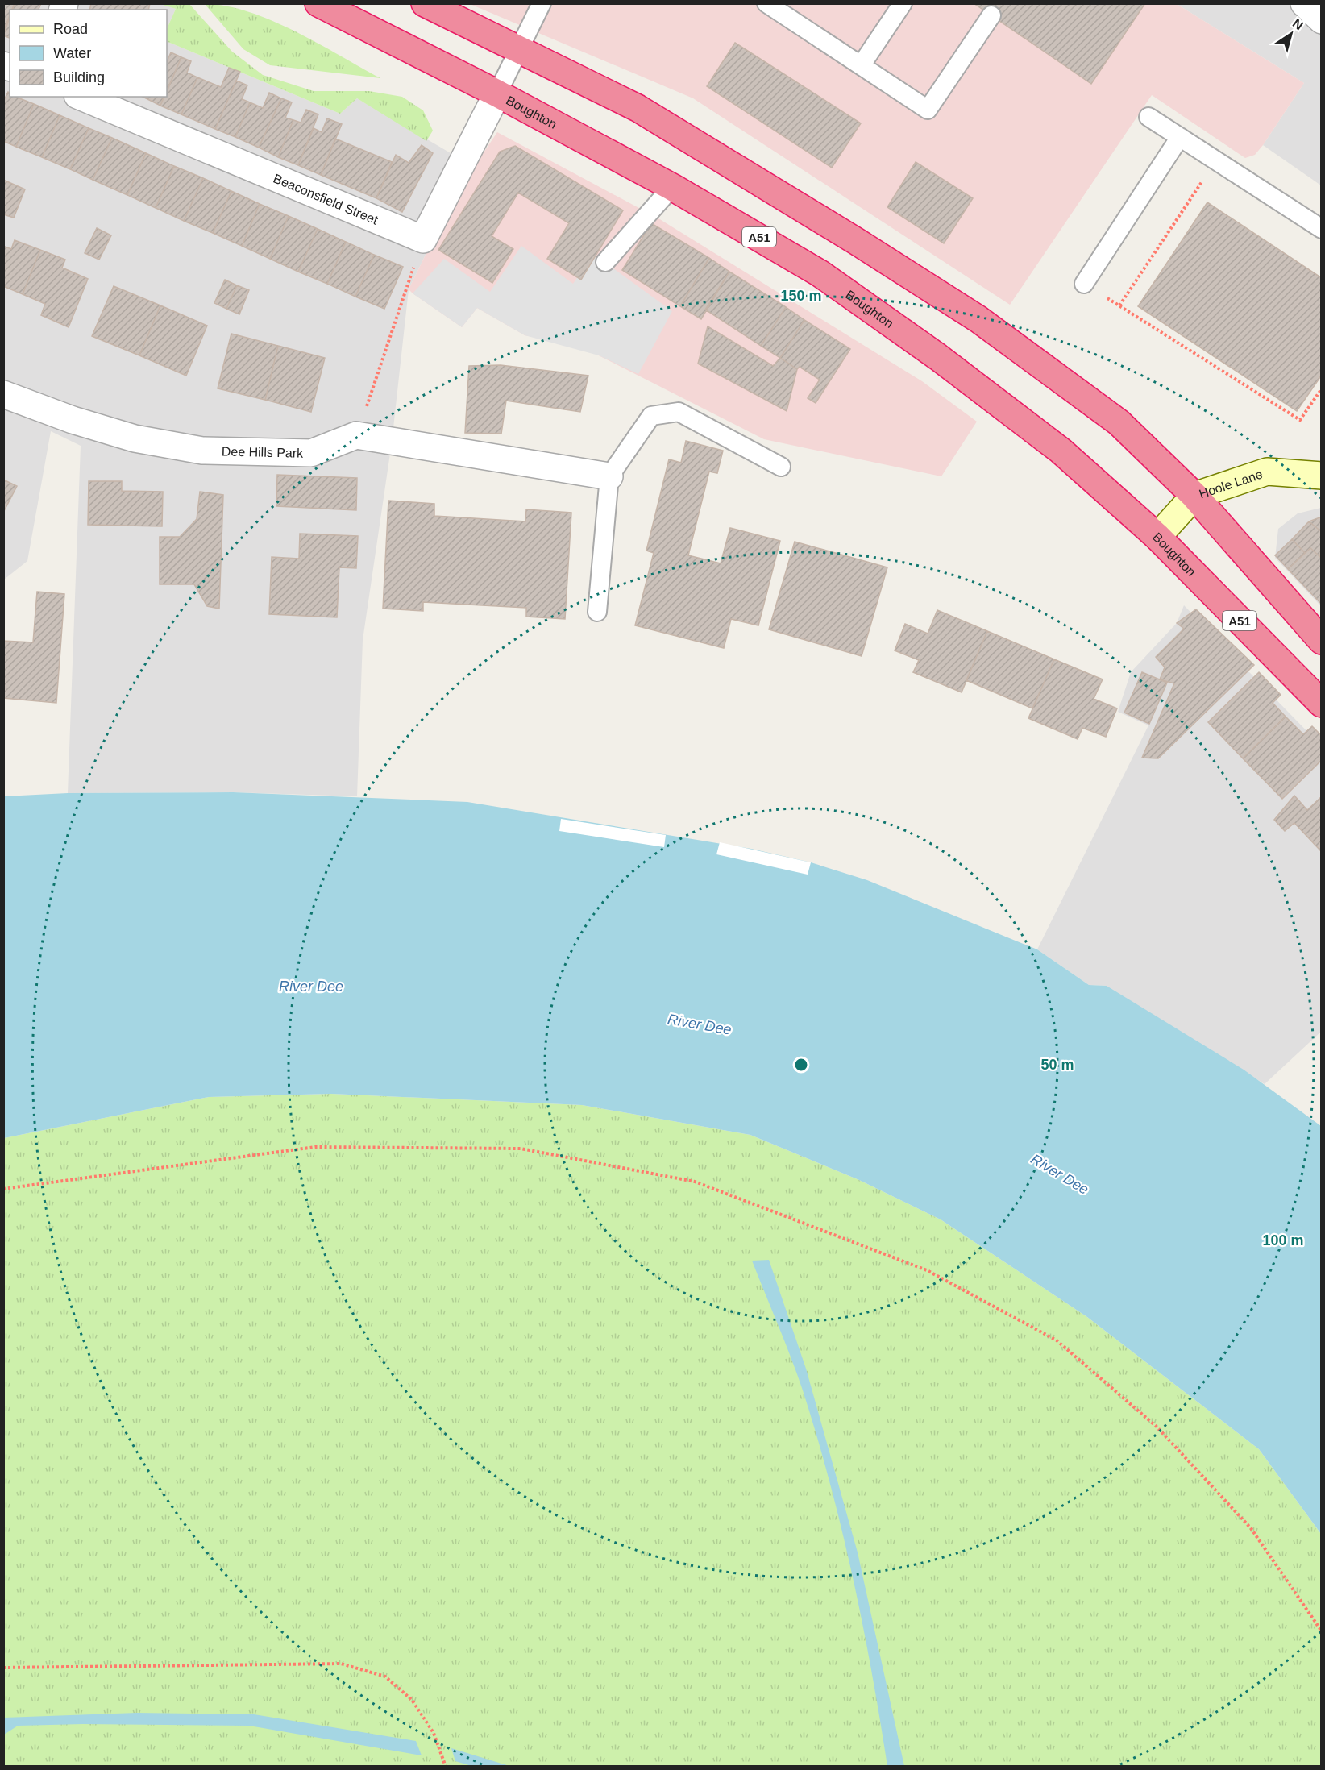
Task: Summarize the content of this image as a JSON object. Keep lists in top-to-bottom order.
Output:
{
  "streets": {
    "highway": ["Boughton", "A51"],
    "street": ["Beaconsfield Street", "Dee Hills Park", "Hoole Lane"]
  },
  "crossings": [
    ["Boughton", "Hoole Lane"]
  ],
  "water": ["River Dee"],
  "legend": ["Road", "Water", "Building"],
  "north": "top right",
  "rings": ["150 m", "50 m", "100 m"]
}
